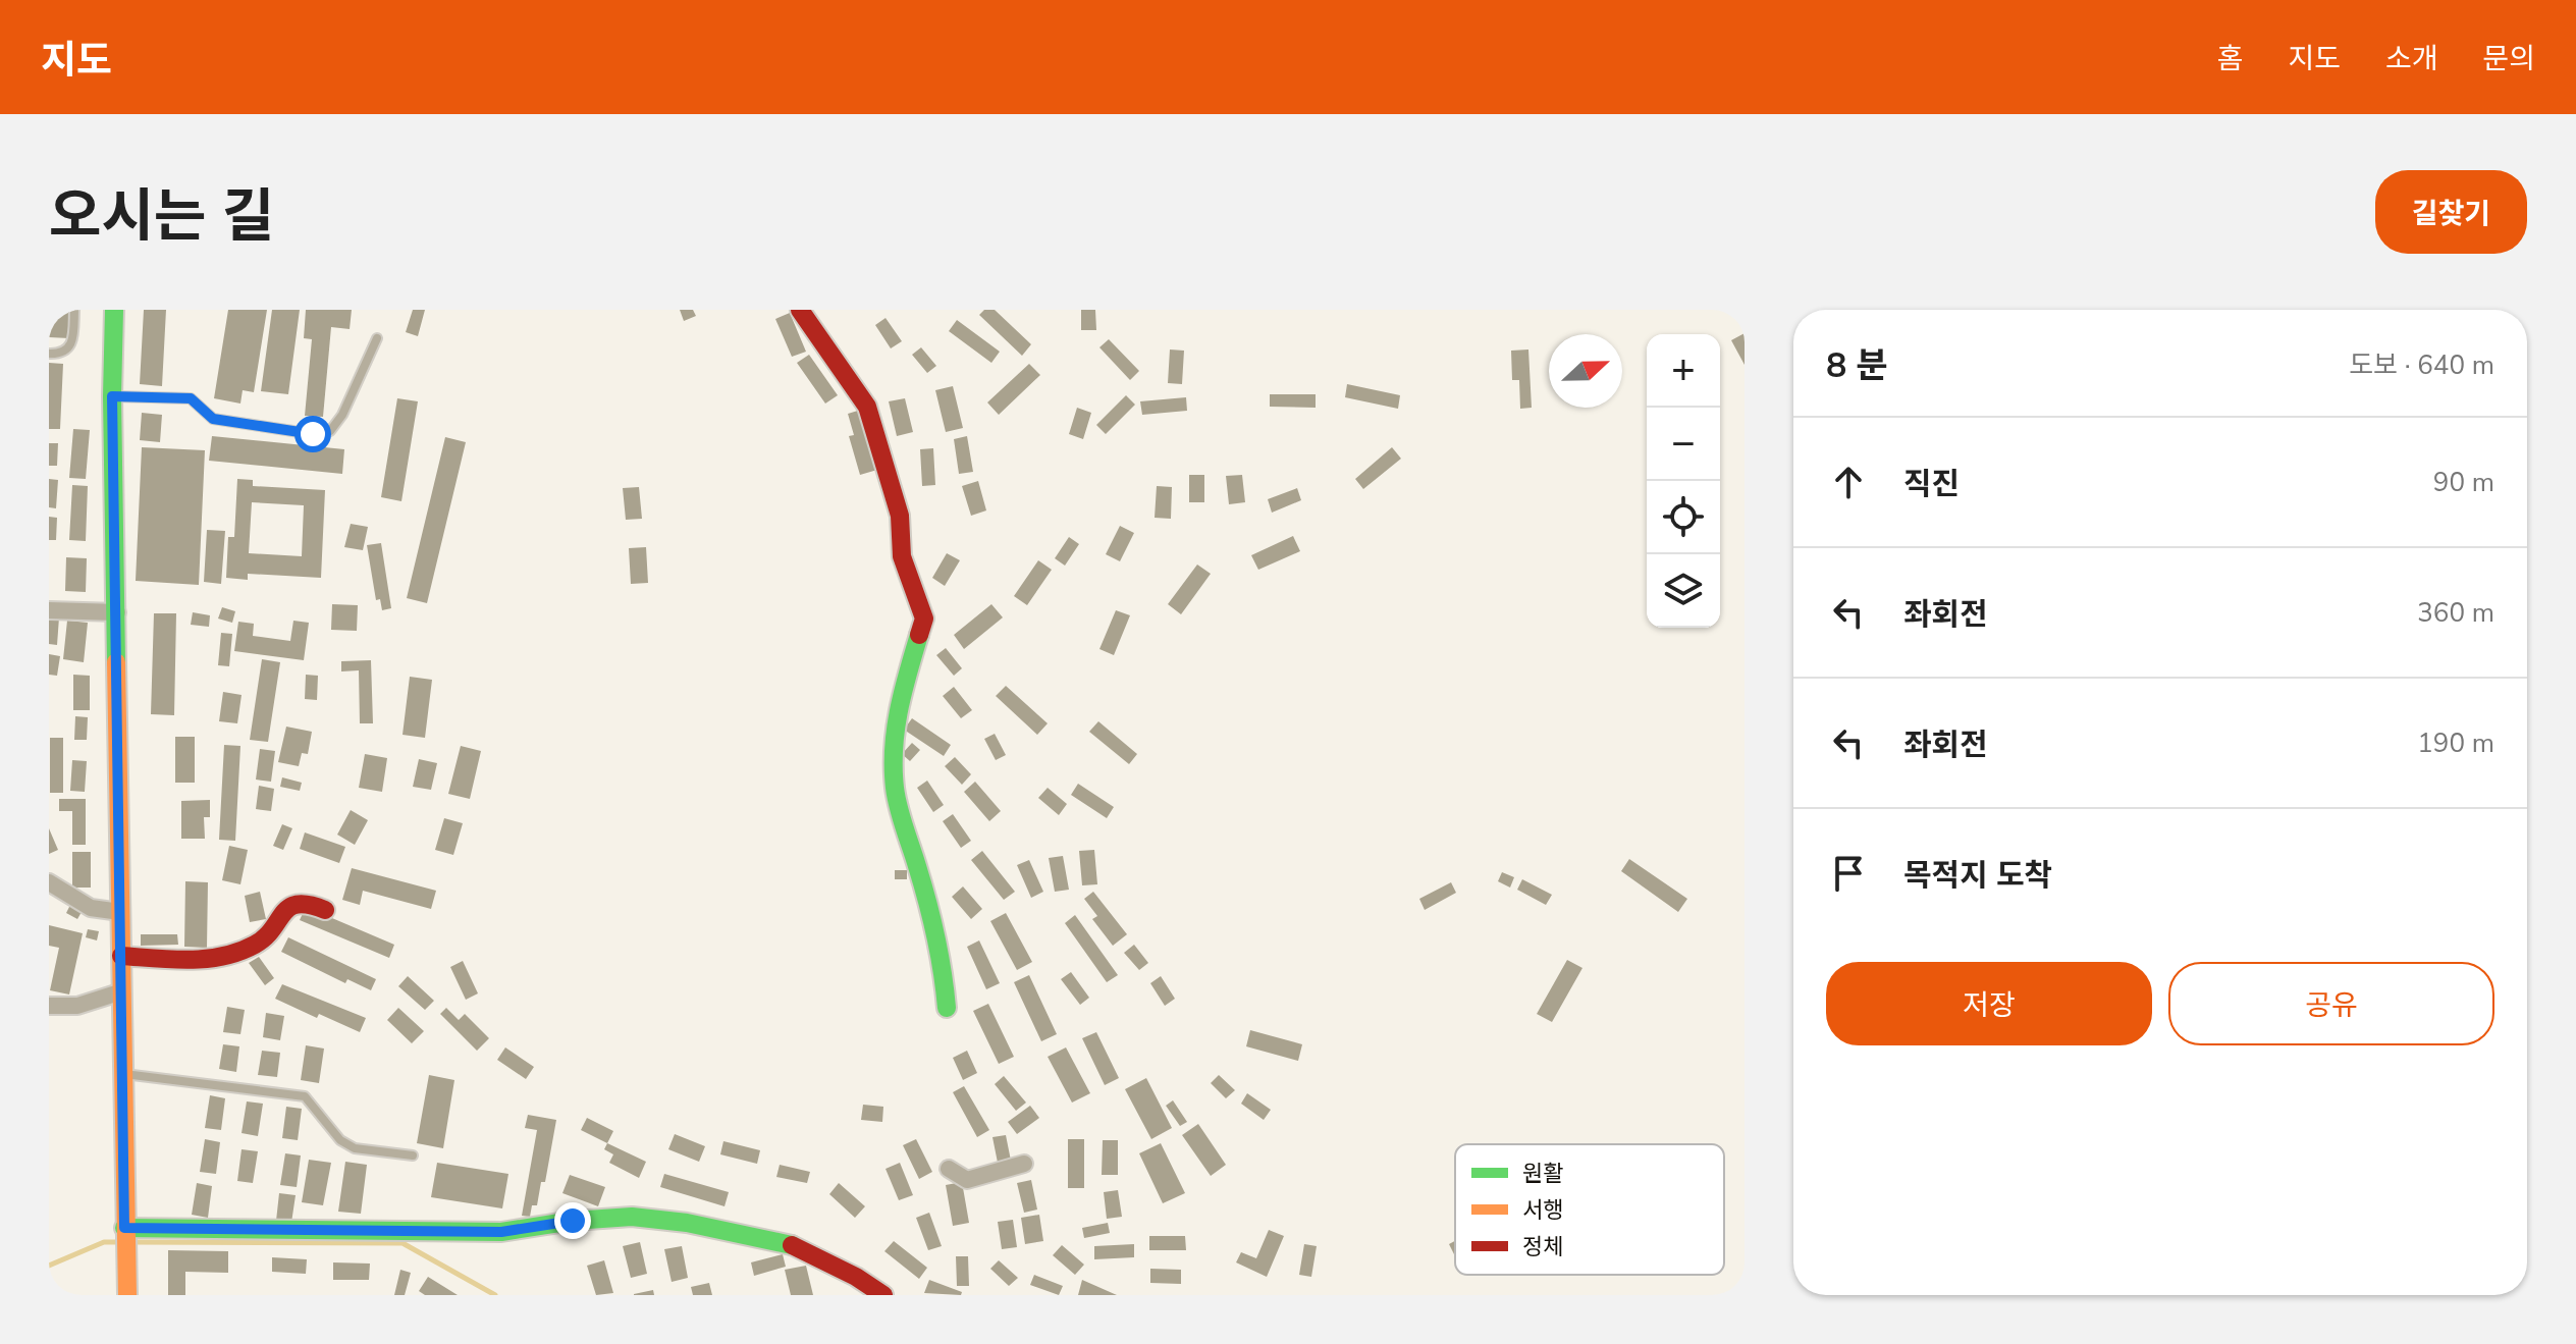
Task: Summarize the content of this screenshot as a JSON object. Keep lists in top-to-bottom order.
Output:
{
  "legend": ["원활", "서행", "정체"],
  "north": "right",
  "page": {
    "header": "지도",
    "nav": [
      "홈",
      "지도",
      "소개",
      "문의"
    ],
    "title": "오시는 길",
    "buttons": [
      "길찾기",
      ["저장", "공유"]
    ],
    "heading": ["8 분", "도보 · 640 m"],
    "map_buttons": ["+", "−"],
    "list": [
      ["직진", "90 m"],
      ["좌회전", "360 m"],
      ["좌회전", "190 m"],
      "목적지 도착"
    ]
  }
}
